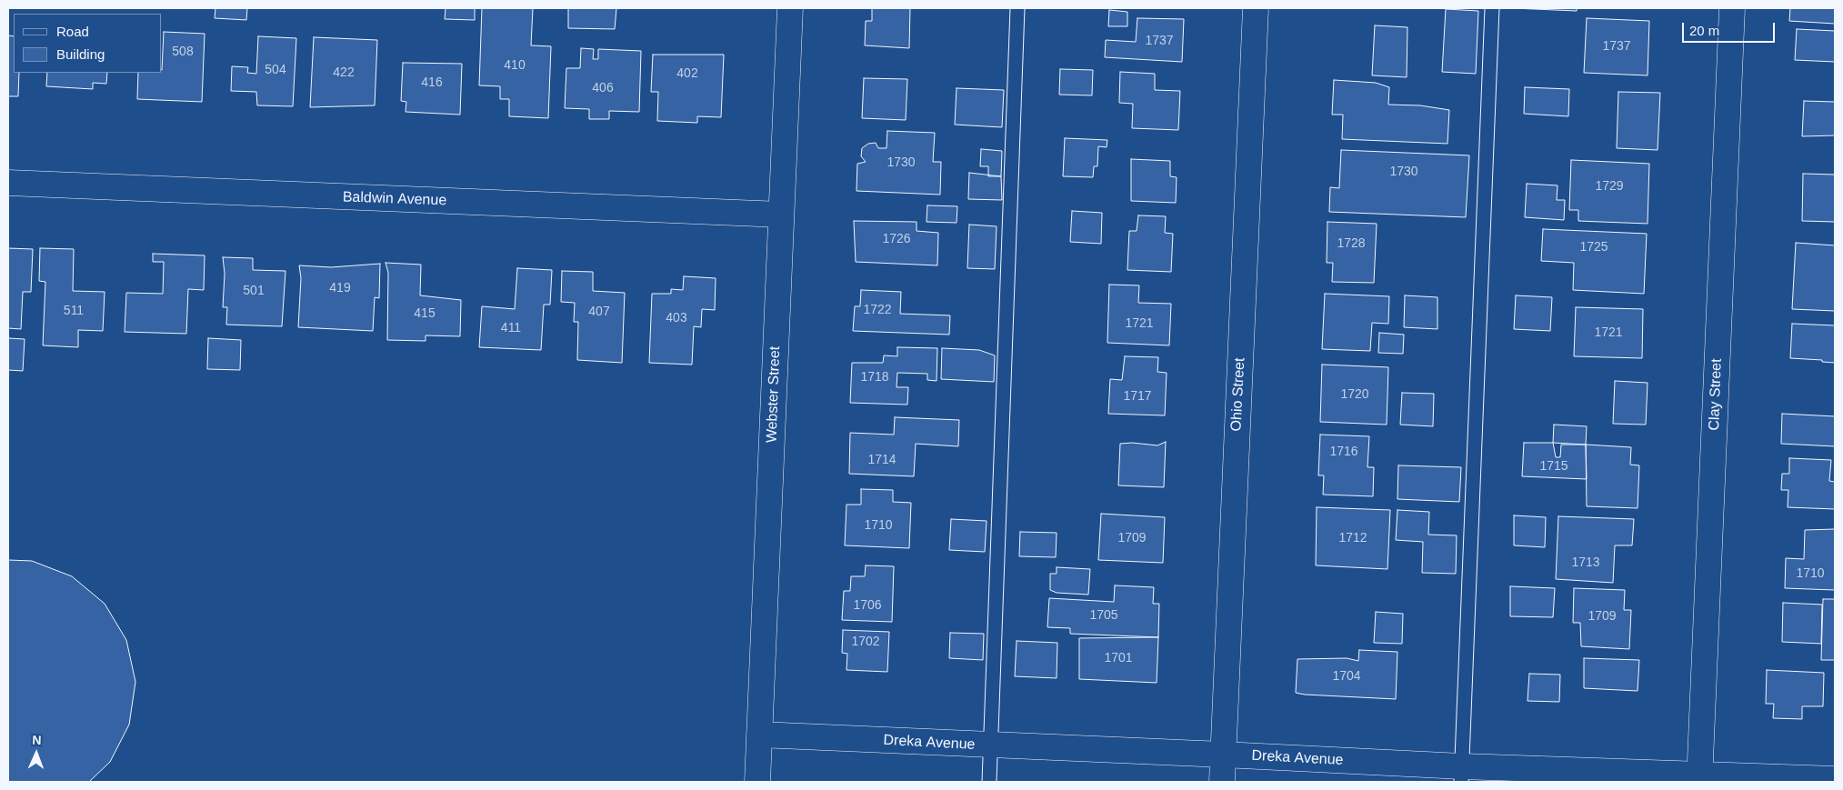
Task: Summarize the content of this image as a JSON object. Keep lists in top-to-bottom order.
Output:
{
  "streets": {
    "street": [
      "Baldwin Avenue",
      "Webster Street",
      "Ohio Street",
      "Clay Street",
      "Dreka Avenue"
    ]
  },
  "crossings": [
    ["Baldwin Avenue", "Webster Street"],
    ["Webster Street", "Dreka Avenue"],
    ["Ohio Street", "Dreka Avenue"],
    ["Clay Street", "Dreka Avenue"]
  ],
  "house_numbers": [
    "1737",
    "1737",
    "508",
    "410",
    "504",
    "422",
    "402",
    "416",
    "406",
    "1730",
    "1730",
    "1729",
    "1726",
    "1728",
    "1725",
    "419",
    "501",
    "1722",
    "511",
    "407",
    "415",
    "403",
    "1721",
    "411",
    "1721",
    "1718",
    "1720",
    "1717",
    "1716",
    "1714",
    "1715",
    "1710",
    "1709",
    "1712",
    "1713",
    "1710",
    "1706",
    "1705",
    "1709",
    "1702",
    "1701",
    "1704"
  ],
  "legend": ["Road", "Building"],
  "scale_bar": "20 m",
  "north": "top"
}
